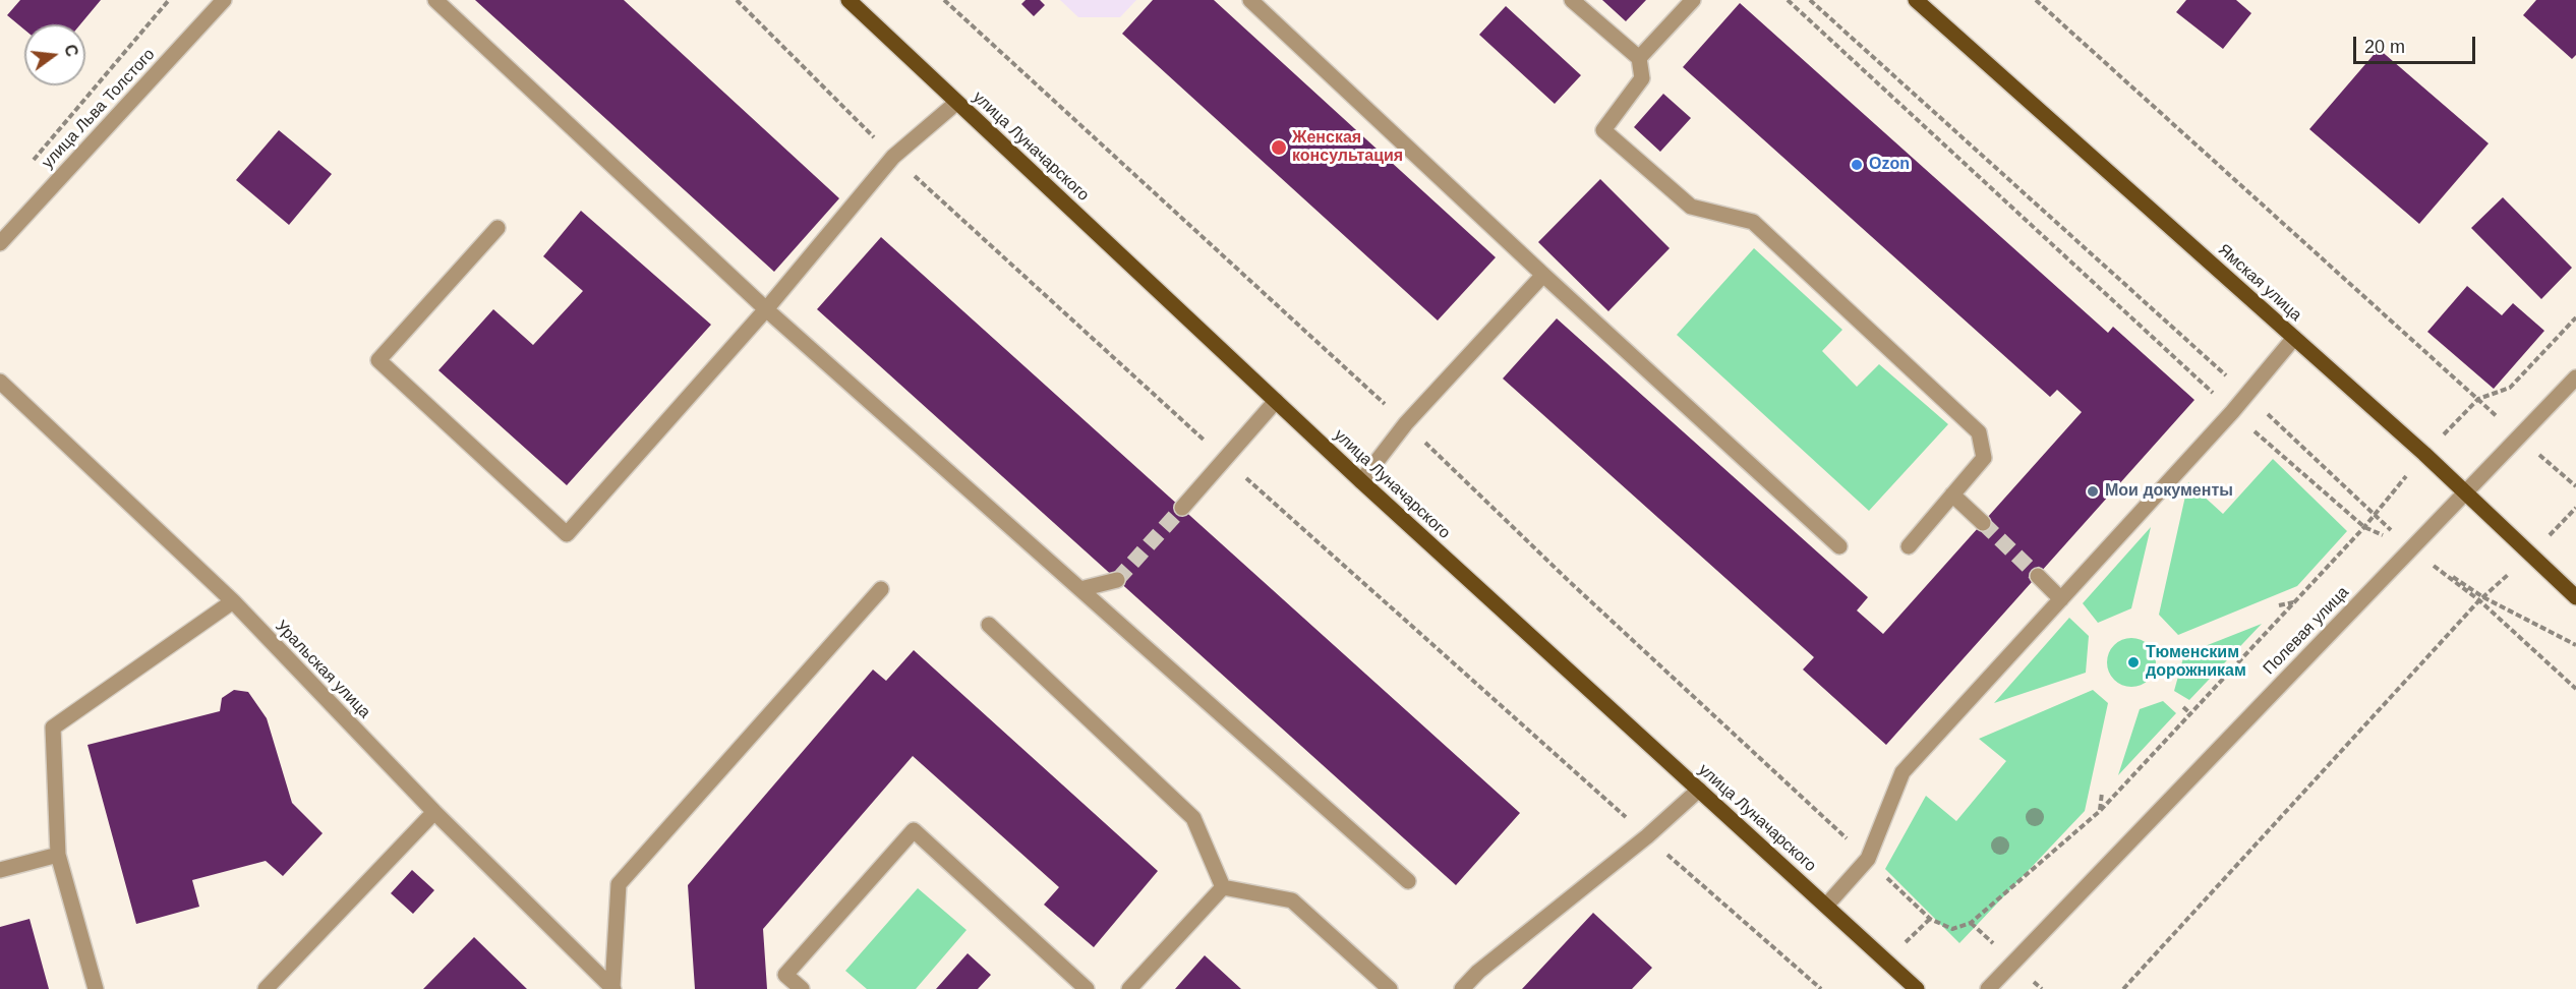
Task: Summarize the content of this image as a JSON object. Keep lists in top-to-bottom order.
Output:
{
  "streets": {
    "main road": ["улица Луначарского", "Ямская улица"],
    "street": ["улица Льва Толстого", "Полевая улица", "Уральская улица"]
  },
  "crossings": [
    ["Ямская улица", "Полевая улица"]
  ],
  "places": [
    "Женская консультация",
    "Ozon",
    "Мои документы",
    "Тюменским дорожникам"
  ],
  "scale_bar": "20 m",
  "north": "right"
}
